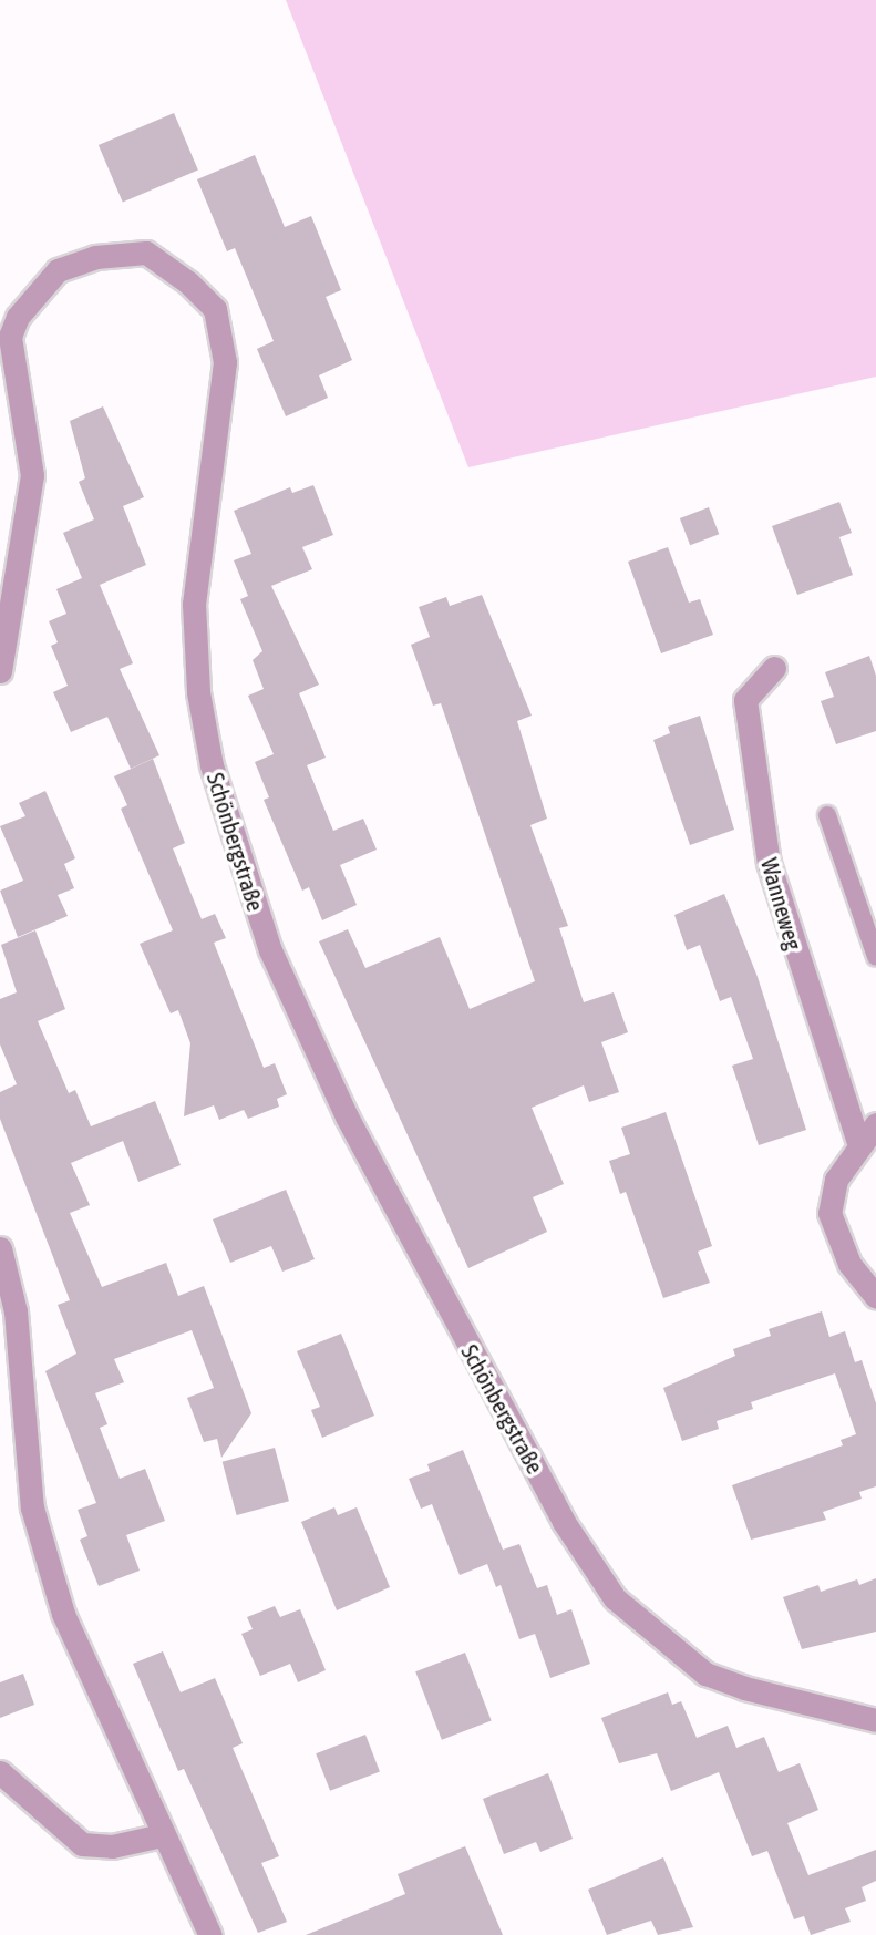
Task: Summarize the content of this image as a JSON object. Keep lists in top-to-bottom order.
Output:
{
  "streets": {
    "street": ["Schönbergstraße", "Wanneweg"]
  }
}
